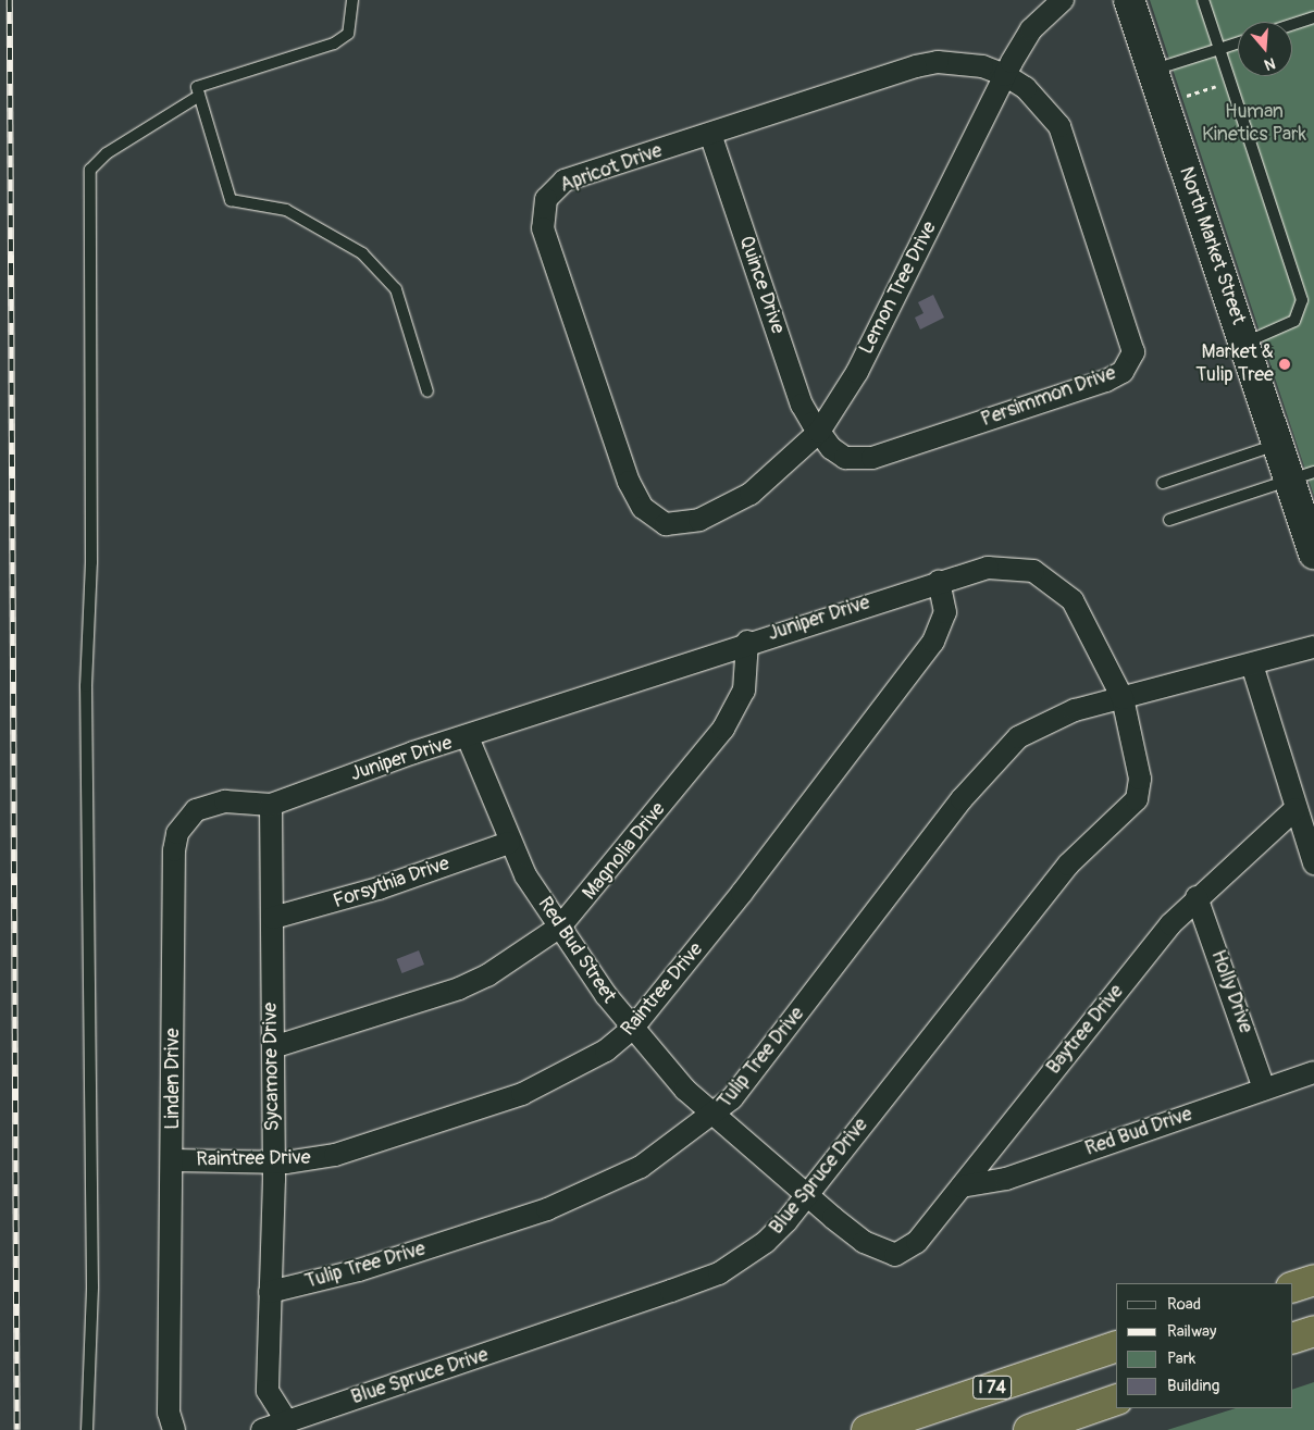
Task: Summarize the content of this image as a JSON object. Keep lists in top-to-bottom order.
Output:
{
  "streets": {
    "highway": ["I 74"],
    "main road": ["North Market Street"],
    "street": [
      "Apricot Drive",
      "Quince Drive",
      "Lemon Tree Drive",
      "Persimmon Drive",
      "Juniper Drive",
      "Magnolia Drive",
      "Forsythia Drive",
      "Red Bud Street",
      "Raintree Drive",
      "Holly Drive",
      "Baytree Drive",
      "Tulip Tree Drive",
      "Sycamore Drive",
      "Linden Drive",
      "Red Bud Drive",
      "Blue Spruce Drive"
    ]
  },
  "crossings": [
    ["Apricot Drive", "Quince Drive"],
    ["Apricot Drive", "Lemon Tree Drive"],
    ["Apricot Drive", "Persimmon Drive"],
    ["Quince Drive", "Lemon Tree Drive"],
    ["Quince Drive", "Persimmon Drive"],
    ["Lemon Tree Drive", "Persimmon Drive"],
    ["Juniper Drive", "Magnolia Drive"],
    ["Juniper Drive", "Red Bud Street"],
    ["Juniper Drive", "Raintree Drive"],
    ["Juniper Drive", "Tulip Tree Drive"],
    ["Juniper Drive", "Sycamore Drive"],
    ["Juniper Drive", "Linden Drive"],
    ["Juniper Drive", "Blue Spruce Drive"],
    ["Magnolia Drive", "Red Bud Street"],
    ["Magnolia Drive", "Sycamore Drive"],
    ["Forsythia Drive", "Red Bud Street"],
    ["Forsythia Drive", "Sycamore Drive"],
    ["Red Bud Street", "Raintree Drive"],
    ["Red Bud Street", "Baytree Drive"],
    ["Red Bud Street", "Tulip Tree Drive"],
    ["Red Bud Street", "Blue Spruce Drive"],
    ["Raintree Drive", "Sycamore Drive"],
    ["Raintree Drive", "Linden Drive"],
    ["Holly Drive", "Baytree Drive"],
    ["Holly Drive", "Red Bud Drive"],
    ["Baytree Drive", "Red Bud Drive"],
    ["Tulip Tree Drive", "Sycamore Drive"],
    ["Tulip Tree Drive", "Blue Spruce Drive"],
    ["Sycamore Drive", "Linden Drive"],
    ["Sycamore Drive", "Blue Spruce Drive"]
  ],
  "parks": ["Human Kinetics Park"],
  "places": ["Market & Tulip Tree"],
  "legend": [
    "Road",
    "Railway",
    "Park",
    "Building"
  ],
  "north": "bottom"
}
